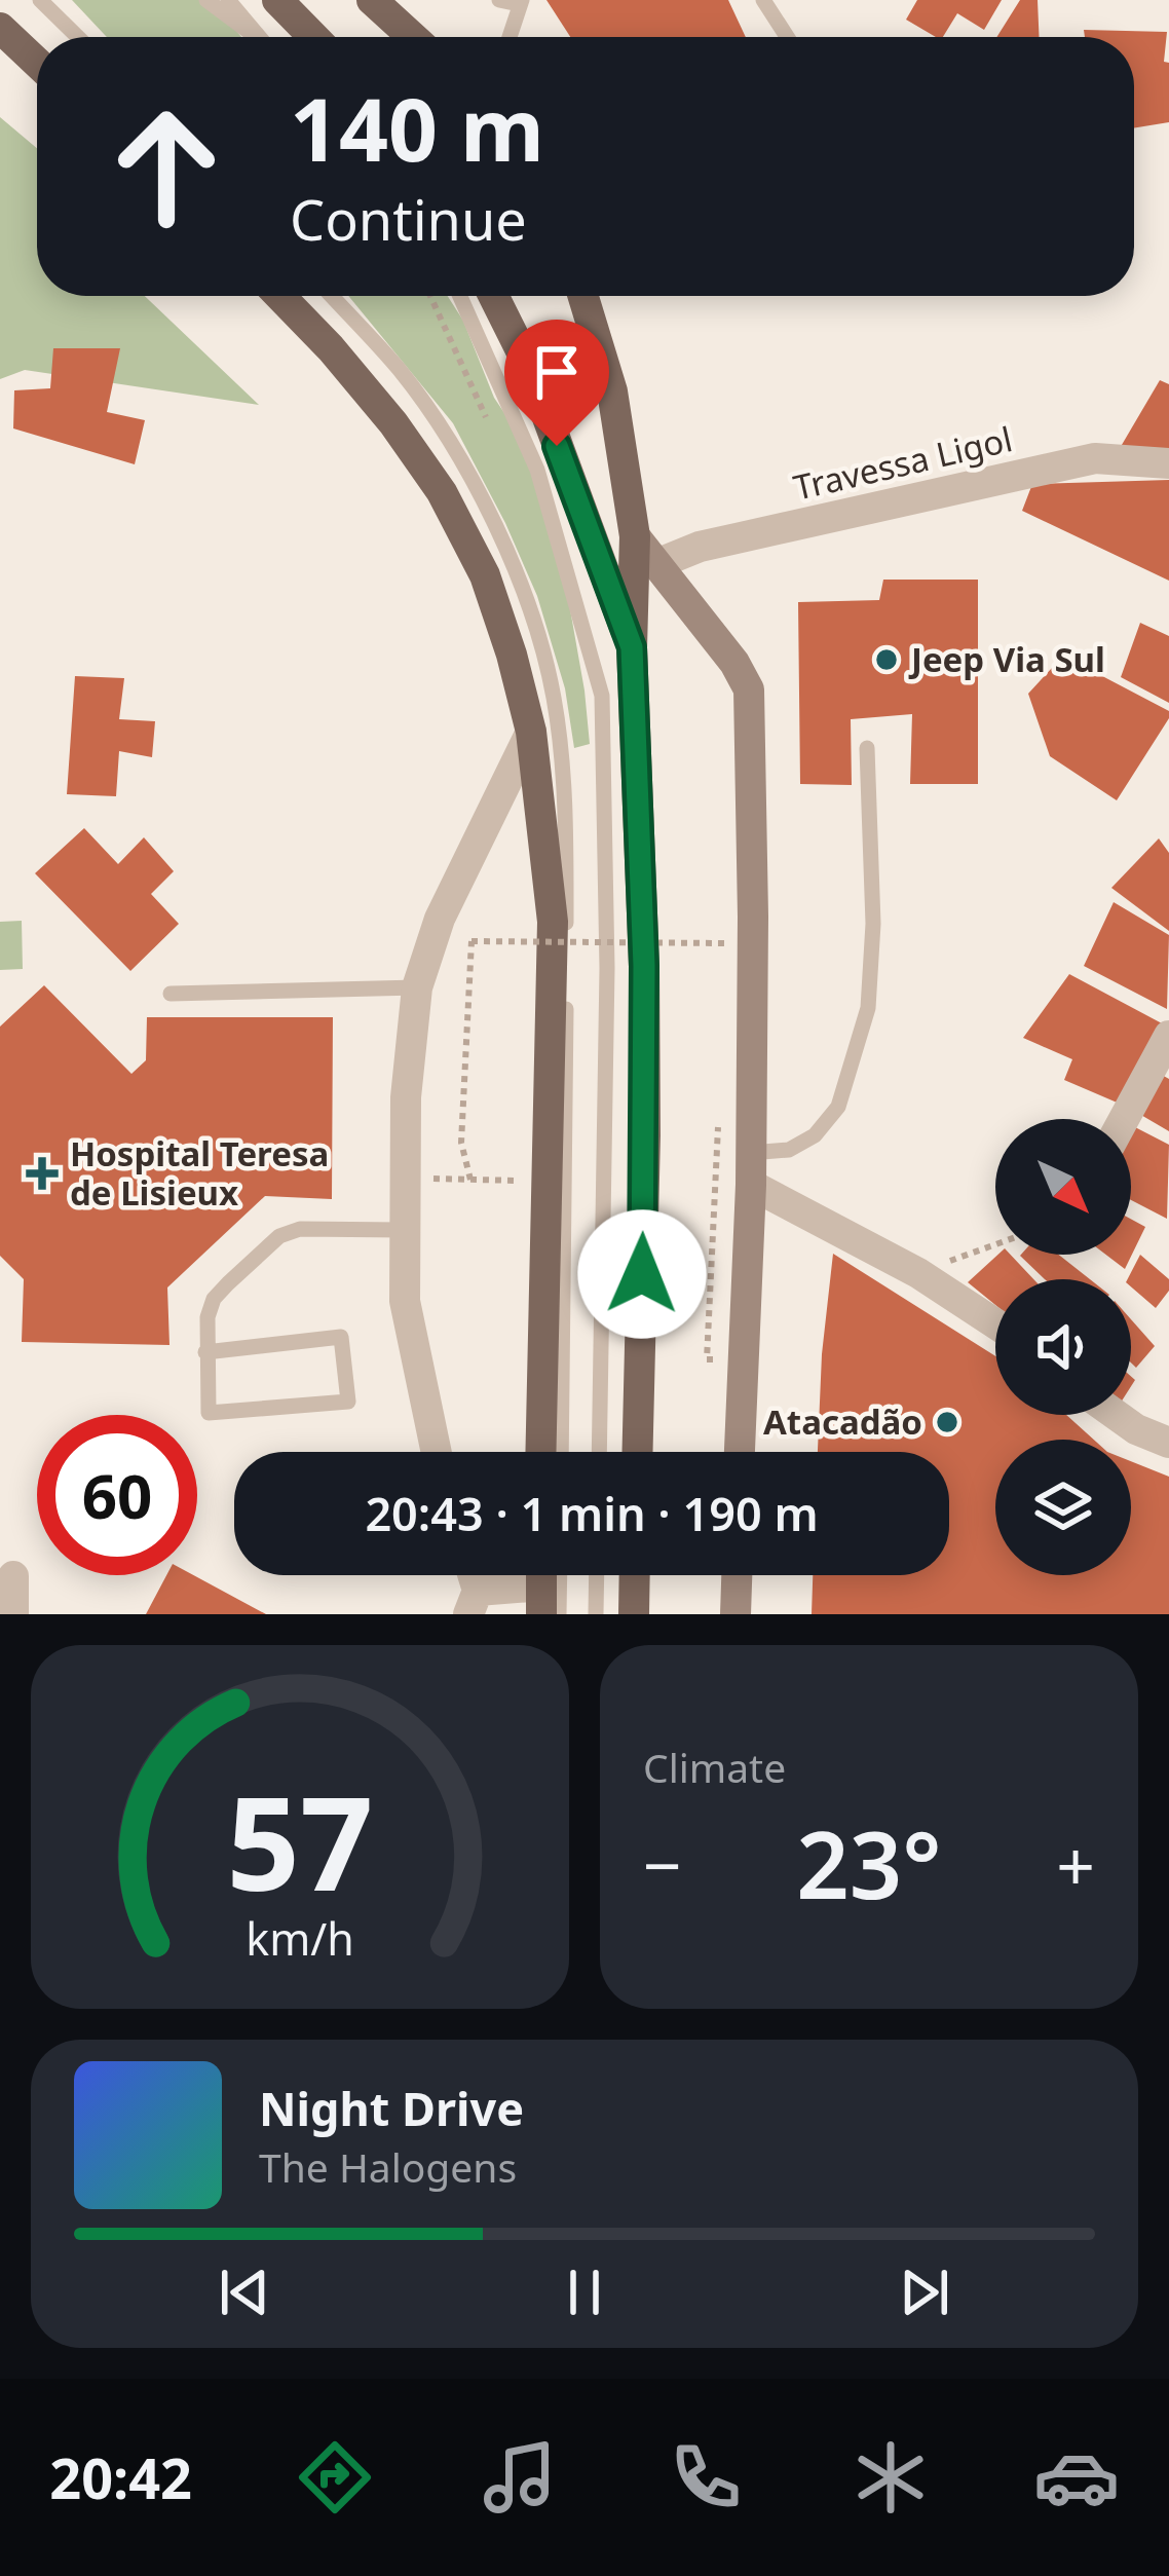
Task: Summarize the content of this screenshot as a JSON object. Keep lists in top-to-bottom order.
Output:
{
  "streets": {
    "street": ["Travessa Ligol"]
  },
  "places": {
    "other": ["Jeep Via Sul", "Atacadão"],
    "health": ["Hospital Teresa de Lisieux"]
  },
  "north": "bottom right",
  "page": {
    "turn": ["140 m", "Continue"],
    "limit": "60",
    "trip": "20:43 · 1 min · 190 m",
    "tile": "Climate",
    "heat": ["−", "23°", "+"],
    "song": ["Night Drive", "The Halogens"],
    "tabs": "20:42",
    "gauge": ["57", "km/h"]
  }
}
